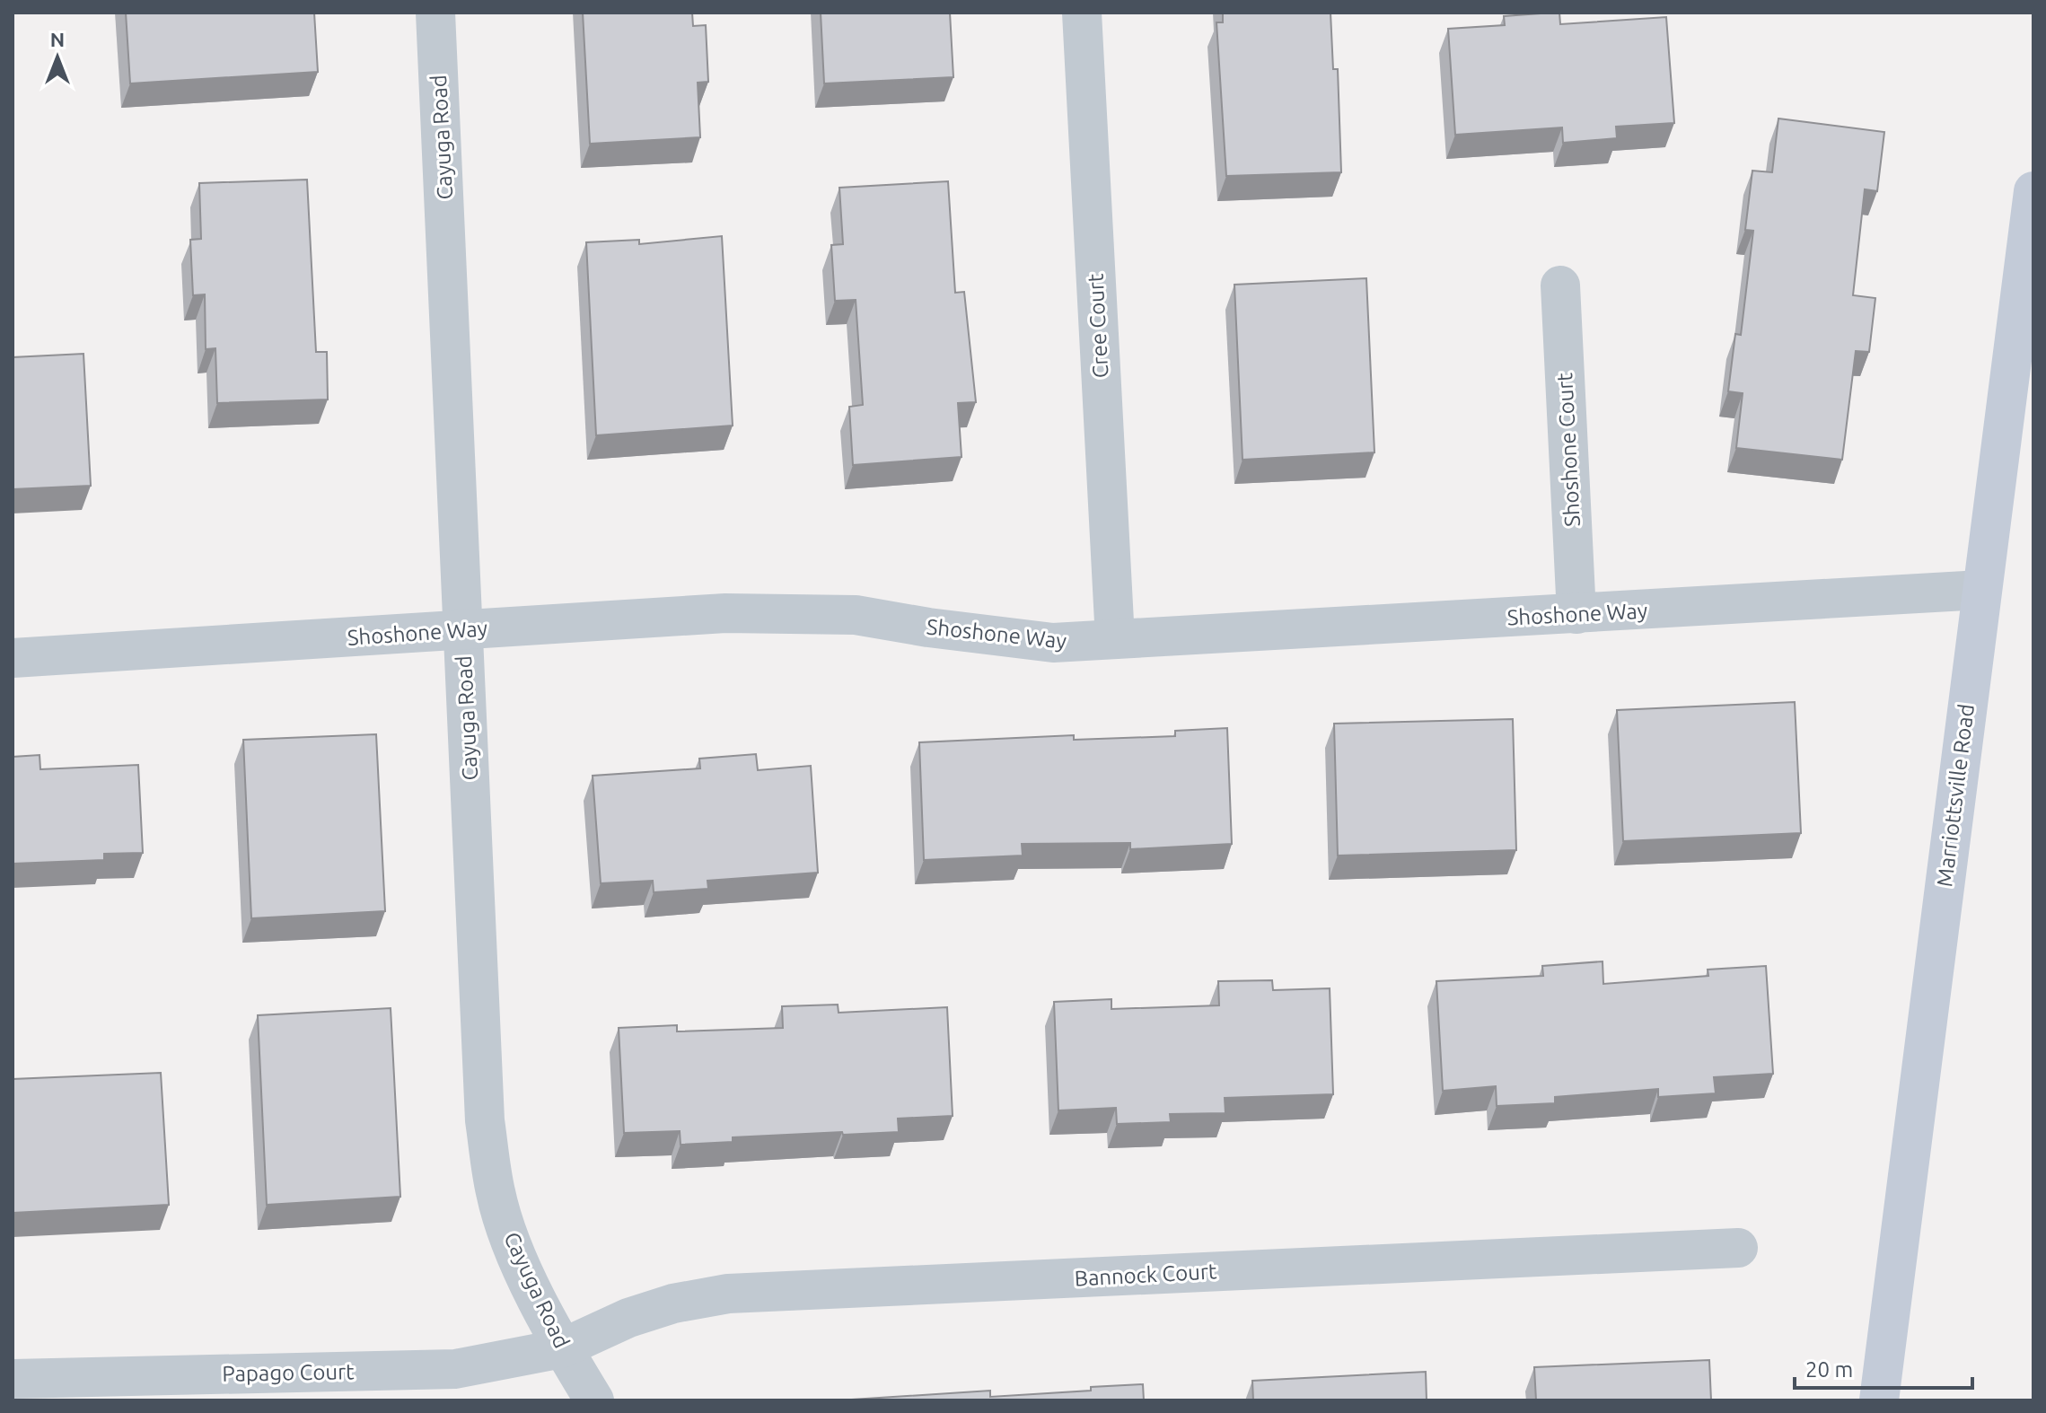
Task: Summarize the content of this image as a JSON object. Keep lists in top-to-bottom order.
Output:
{
  "streets": {
    "main road": ["Marriottsville Road"],
    "street": [
      "Cayuga Road",
      "Cree Court",
      "Shoshone Court",
      "Shoshone Way",
      "Bannock Court",
      "Papago Court"
    ]
  },
  "crossings": [
    ["Cayuga Road", "Shoshone Way"],
    ["Cayuga Road", "Bannock Court"],
    ["Cayuga Road", "Papago Court"],
    ["Cree Court", "Shoshone Way"],
    ["Shoshone Court", "Shoshone Way"],
    ["Shoshone Way", "Marriottsville Road"],
    ["Bannock Court", "Papago Court"]
  ],
  "scale_bar": "20 m",
  "north": "top"
}
